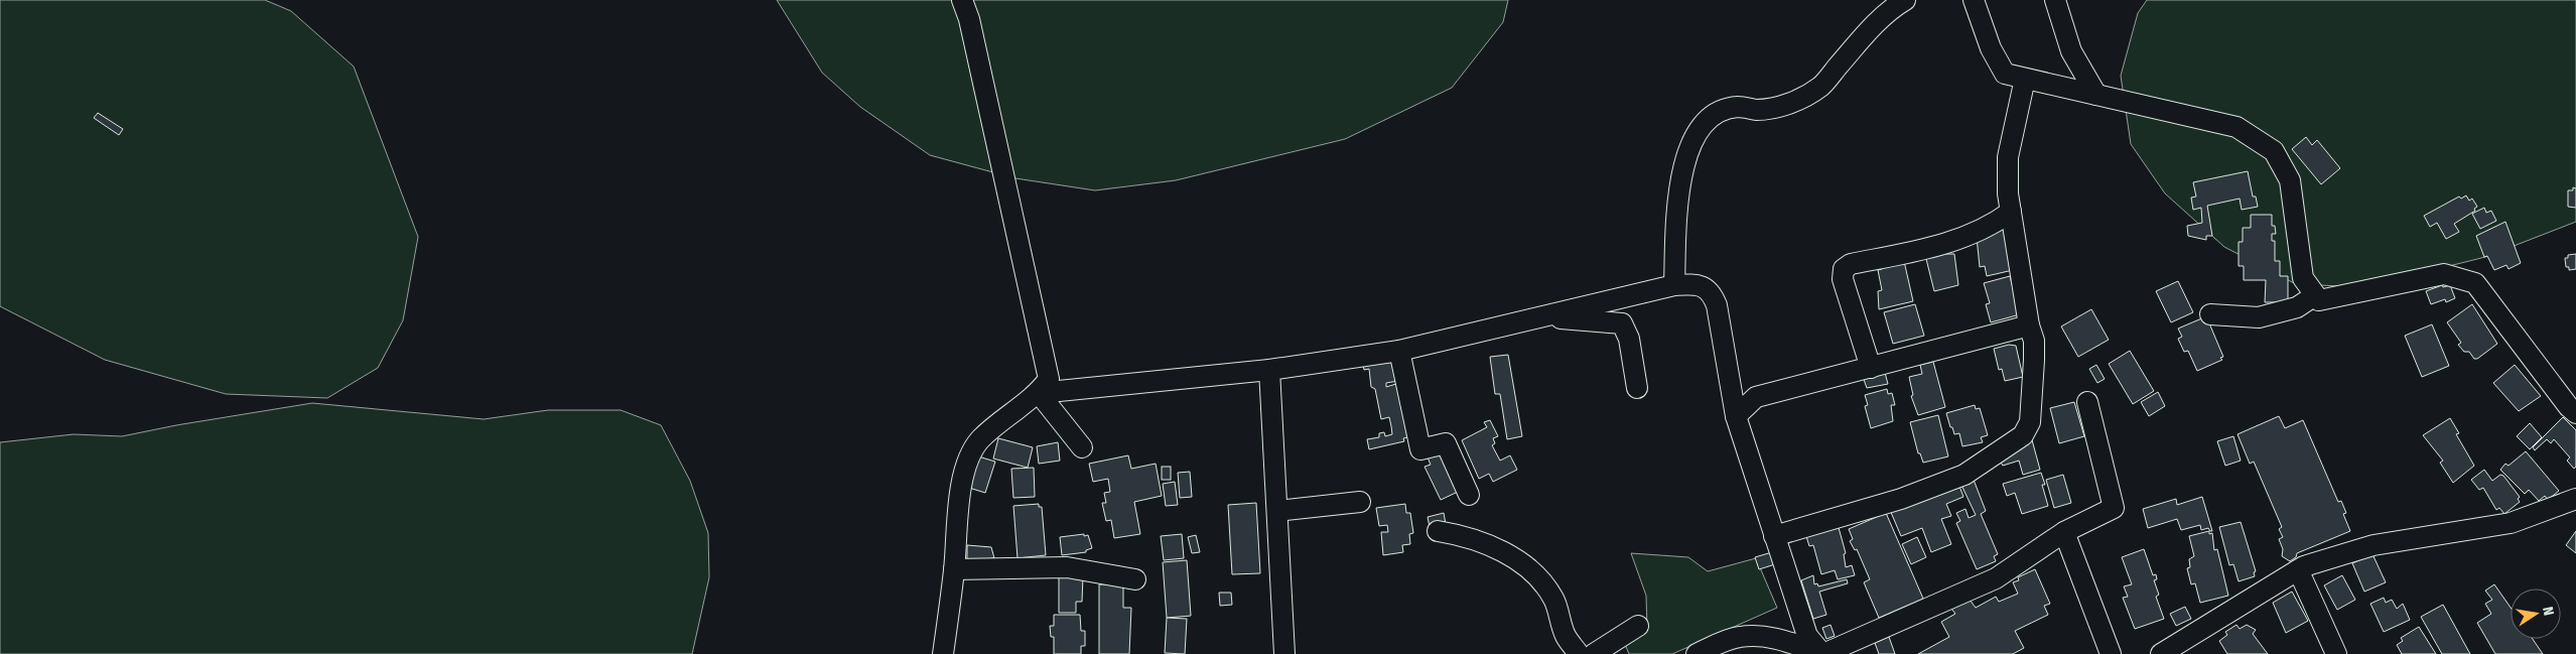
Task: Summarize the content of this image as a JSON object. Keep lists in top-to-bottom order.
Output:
{
  "north": "right"
}
